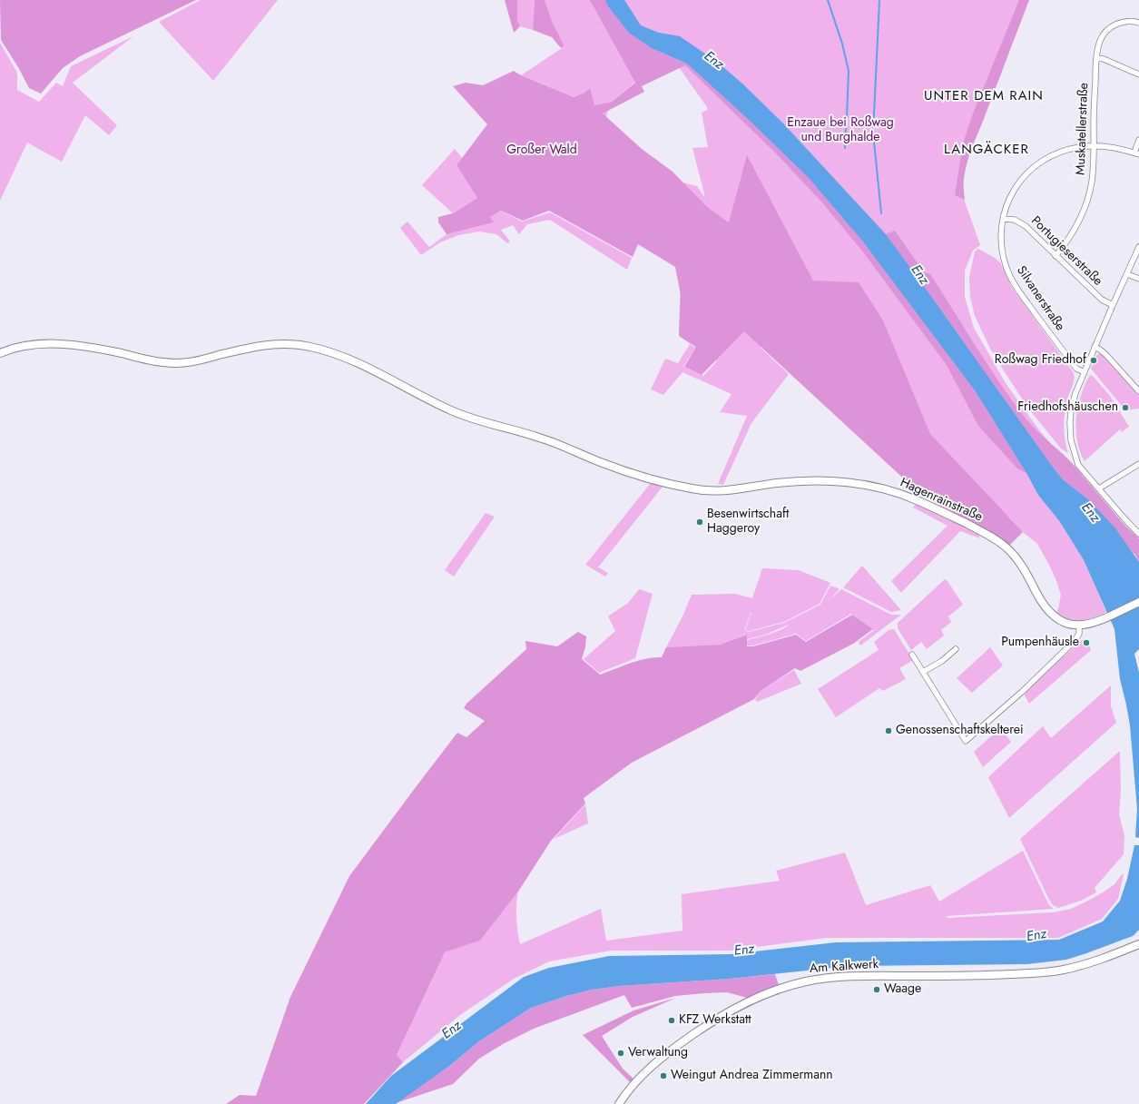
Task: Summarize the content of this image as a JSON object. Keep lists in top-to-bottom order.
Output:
{
  "streets": {
    "street": [
      "Muskatellerstraße",
      "Portugieserstraße",
      "Silvanerstraße",
      "Hagenrainstraße",
      "Am Kalkwerk"
    ]
  },
  "crossings": [
    ["Muskatellerstraße", "Portugieserstraße"],
    ["Muskatellerstraße", "Silvanerstraße"],
    ["Portugieserstraße", "Silvanerstraße"]
  ],
  "districts": ["UNTER DEM RAIN", "LANGÄCKER"],
  "water": ["Enz"],
  "parks": ["Enzaue bei Roßwag und Burghalde", "Großer Wald"],
  "places": [
    "Roßwag Friedhof",
    "Friedhofshäuschen",
    "Besenwirtschaft Haggeroy",
    "Pumpenhäusle",
    "Genossenschaftskelterei",
    "Waage",
    "KFZ Werkstatt",
    "Verwaltung",
    "Weingut Andrea Zimmermann"
  ]
}
